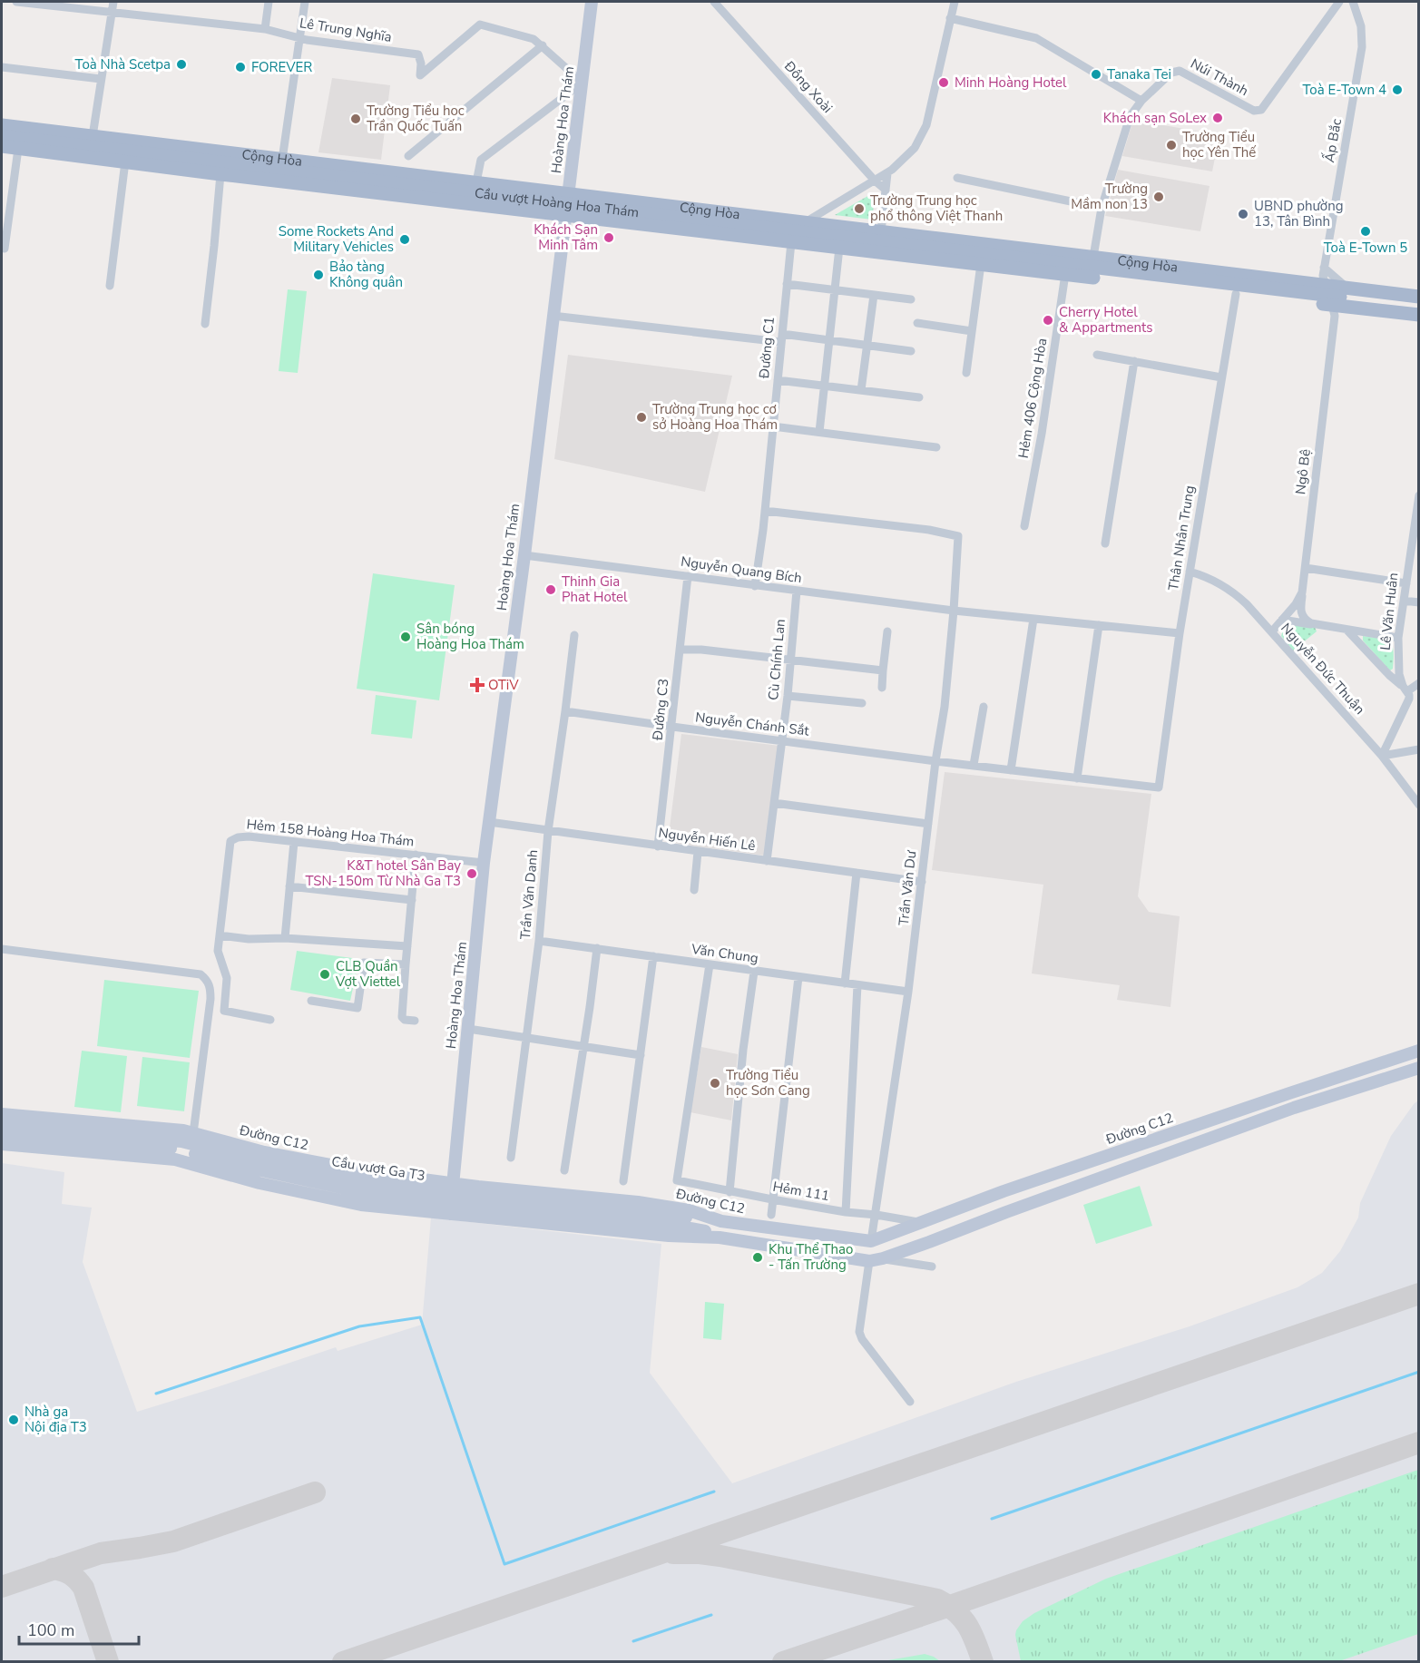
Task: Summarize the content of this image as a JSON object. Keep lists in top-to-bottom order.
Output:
{
  "streets": {
    "main road": [
      "Hoàng Hoa Thám",
      "Cộng Hòa",
      "Cầu vượt Hoàng Hoa Thám",
      "Đường C12",
      "Cầu vượt Ga T3"
    ],
    "street": [
      "Lê Trung Nghĩa",
      "Núi Thành",
      "Đồng Xoài",
      "Ấp Bắc",
      "Đường C1",
      "Hẻm 406 Cộng Hòa",
      "Ngô Bệ",
      "Thân Nhân Trung",
      "Nguyễn Quang Bích",
      "Lê Văn Huân",
      "Cù Chính Lan",
      "Nguyễn Đức Thuận",
      "Đường C3",
      "Nguyễn Chánh Sắt",
      "Hẻm 158 Hoàng Hoa Thám",
      "Nguyễn Hiến Lê",
      "Trần Văn Dư",
      "Trần Văn Danh",
      "Văn Chung",
      "Hẻm 111"
    ]
  },
  "crossings": [
    ["Lê Trung Nghĩa", "Hoàng Hoa Thám"],
    ["Núi Thành", "Cộng Hòa"],
    ["Hoàng Hoa Thám", "Cộng Hòa"],
    ["Hoàng Hoa Thám", "Nguyễn Quang Bích"],
    ["Hoàng Hoa Thám", "Hẻm 158 Hoàng Hoa Thám"],
    ["Hoàng Hoa Thám", "Nguyễn Hiến Lê"],
    ["Hoàng Hoa Thám", "Đường C12"],
    ["Ấp Bắc", "Cộng Hòa"],
    ["Ấp Bắc", "Ngô Bệ"],
    ["Cộng Hòa", "Cầu vượt Hoàng Hoa Thám"],
    ["Cộng Hòa", "Đường C1"],
    ["Cộng Hòa", "Hẻm 406 Cộng Hòa"],
    ["Cộng Hòa", "Ngô Bệ"],
    ["Cộng Hòa", "Thân Nhân Trung"],
    ["Đường C1", "Nguyễn Quang Bích"],
    ["Đường C1", "Trần Văn Dư"],
    ["Ngô Bệ", "Nguyễn Đức Thuận"],
    ["Thân Nhân Trung", "Nguyễn Quang Bích"],
    ["Thân Nhân Trung", "Nguyễn Đức Thuận"],
    ["Thân Nhân Trung", "Nguyễn Chánh Sắt"],
    ["Nguyễn Quang Bích", "Cù Chính Lan"],
    ["Nguyễn Quang Bích", "Đường C3"],
    ["Nguyễn Quang Bích", "Trần Văn Dư"],
    ["Lê Văn Huân", "Nguyễn Đức Thuận"],
    ["Cù Chính Lan", "Nguyễn Chánh Sắt"],
    ["Cù Chính Lan", "Nguyễn Hiến Lê"],
    ["Đường C3", "Nguyễn Chánh Sắt"],
    ["Đường C3", "Nguyễn Hiến Lê"],
    ["Nguyễn Chánh Sắt", "Trần Văn Dư"],
    ["Nguyễn Chánh Sắt", "Trần Văn Danh"],
    ["Nguyễn Hiến Lê", "Trần Văn Dư"],
    ["Nguyễn Hiến Lê", "Trần Văn Danh"],
    ["Trần Văn Dư", "Văn Chung"],
    ["Trần Văn Dư", "Đường C12"],
    ["Trần Văn Dư", "Hẻm 111"],
    ["Trần Văn Danh", "Văn Chung"],
    ["Văn Chung", "Hẻm 111"],
    ["Đường C12", "Cầu vượt Ga T3"],
    ["Đường C12", "Hẻm 111"]
  ],
  "places": {
    "other": [
      "Toà Nhà Scetpa",
      "FOREVER",
      "Tanaka Tei",
      "Minh Hoàng Hotel",
      "Toà E-Town 4",
      "Khách sạn SoLex",
      "Trường Tiểu học Trần Quốc Tuấn",
      "Trường Tiểu học Yên Thế",
      "Trường Mầm non 13",
      "Trường Trung học phổ thông Việt Thanh",
      "UBND phường 13, Tân Bình",
      "Toà E-Town 5",
      "Khách Sạn Minh Tâm",
      "Some Rockets And Military Vehicles",
      "Bảo tàng Không quân",
      "Cherry Hotel & Appartments",
      "Trường Trung học cơ sở Hoàng Hoa Thám",
      "Thinh Gia Phat Hotel",
      "Sân bóng Hoàng Hoa Thám",
      "K&T hotel Sân Bay TSN-150m Từ Nhà Ga T3",
      "CLB Quần Vợt Viettel",
      "Trường Tiểu học Sơn Cang",
      "Khu Thể Thao - Tấn Trường",
      "Nhà ga Nội địa T3"
    ],
    "health": ["OTiV"]
  },
  "scale_bar": "100 m"
}
